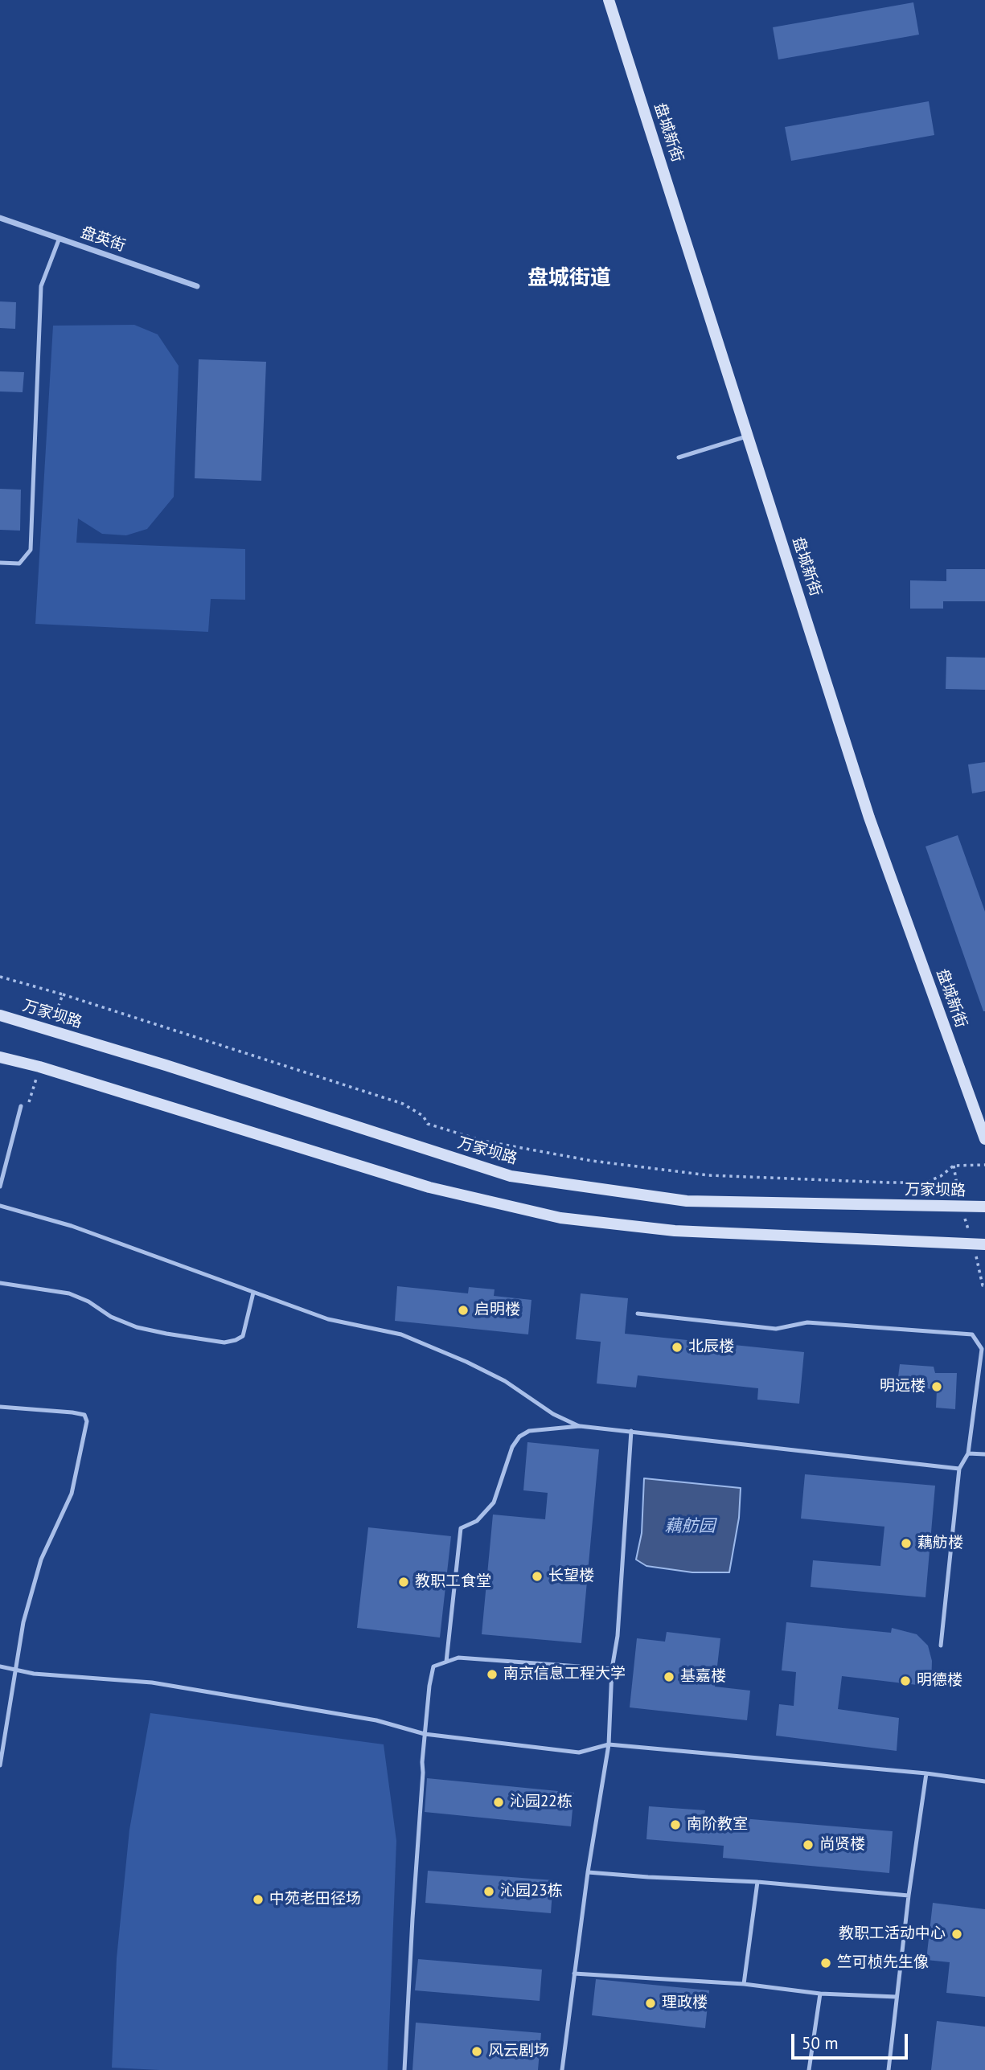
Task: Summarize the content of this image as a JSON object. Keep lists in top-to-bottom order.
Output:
{
  "streets": {
    "main road": ["盘城新街", "万家坝路"],
    "street": ["盘英街"]
  },
  "districts": ["盘城街道"],
  "water": ["藕舫园"],
  "places": [
    "启明楼",
    "北辰楼",
    "明远楼",
    "藕舫楼",
    "长望楼",
    "教职工食堂",
    "南京信息工程大学",
    "基嘉楼",
    "明德楼",
    "沁园22栋",
    "南阶教室",
    "尚贤楼",
    "沁园23栋",
    "中苑老田径场",
    "教职工活动中心",
    "竺可桢先生像",
    "理政楼",
    "风云剧场"
  ],
  "scale_bar": "50 m"
}
